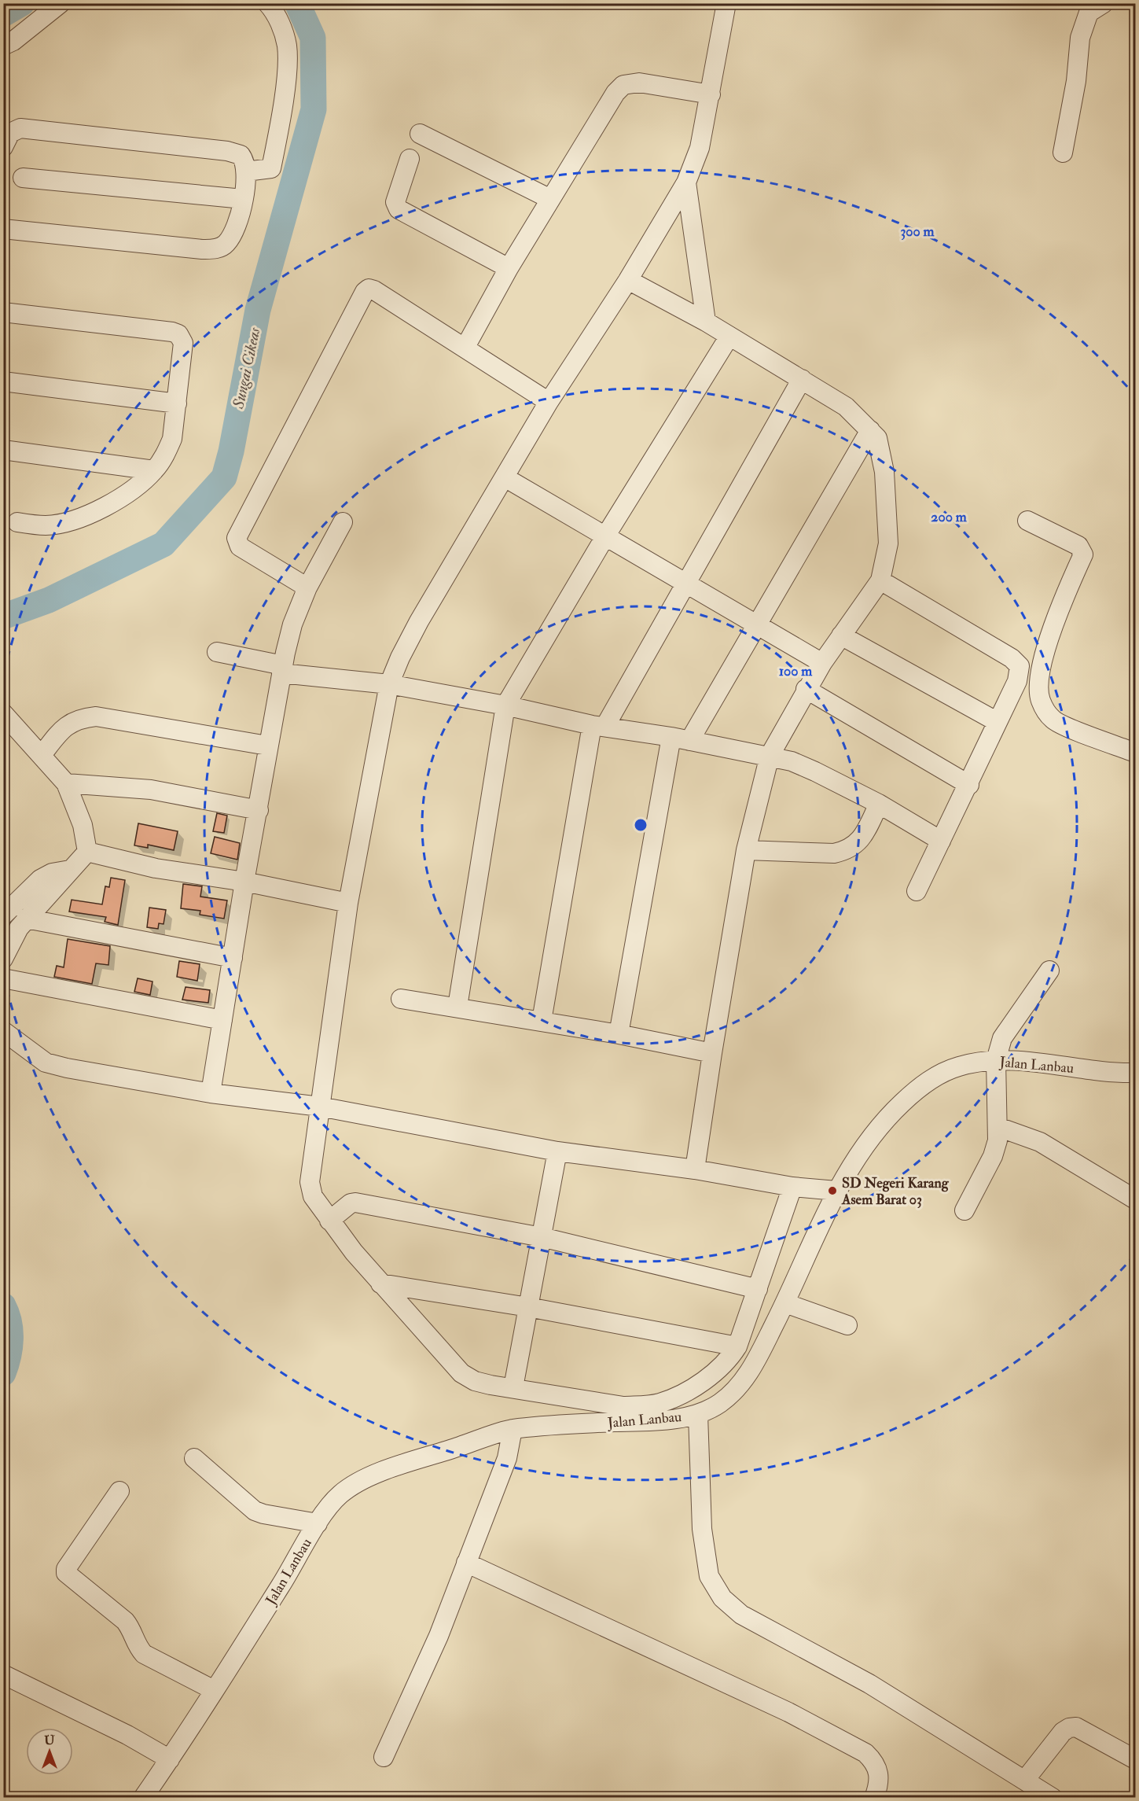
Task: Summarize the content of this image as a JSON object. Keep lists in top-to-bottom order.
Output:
{
  "streets": {
    "street": ["Jalan Lanbau"]
  },
  "water": ["Sungai Cikeas"],
  "places": ["SD Negeri Karang Asem Barat 03"],
  "north": "top",
  "rings": ["300 m", "200 m", "100 m"]
}
